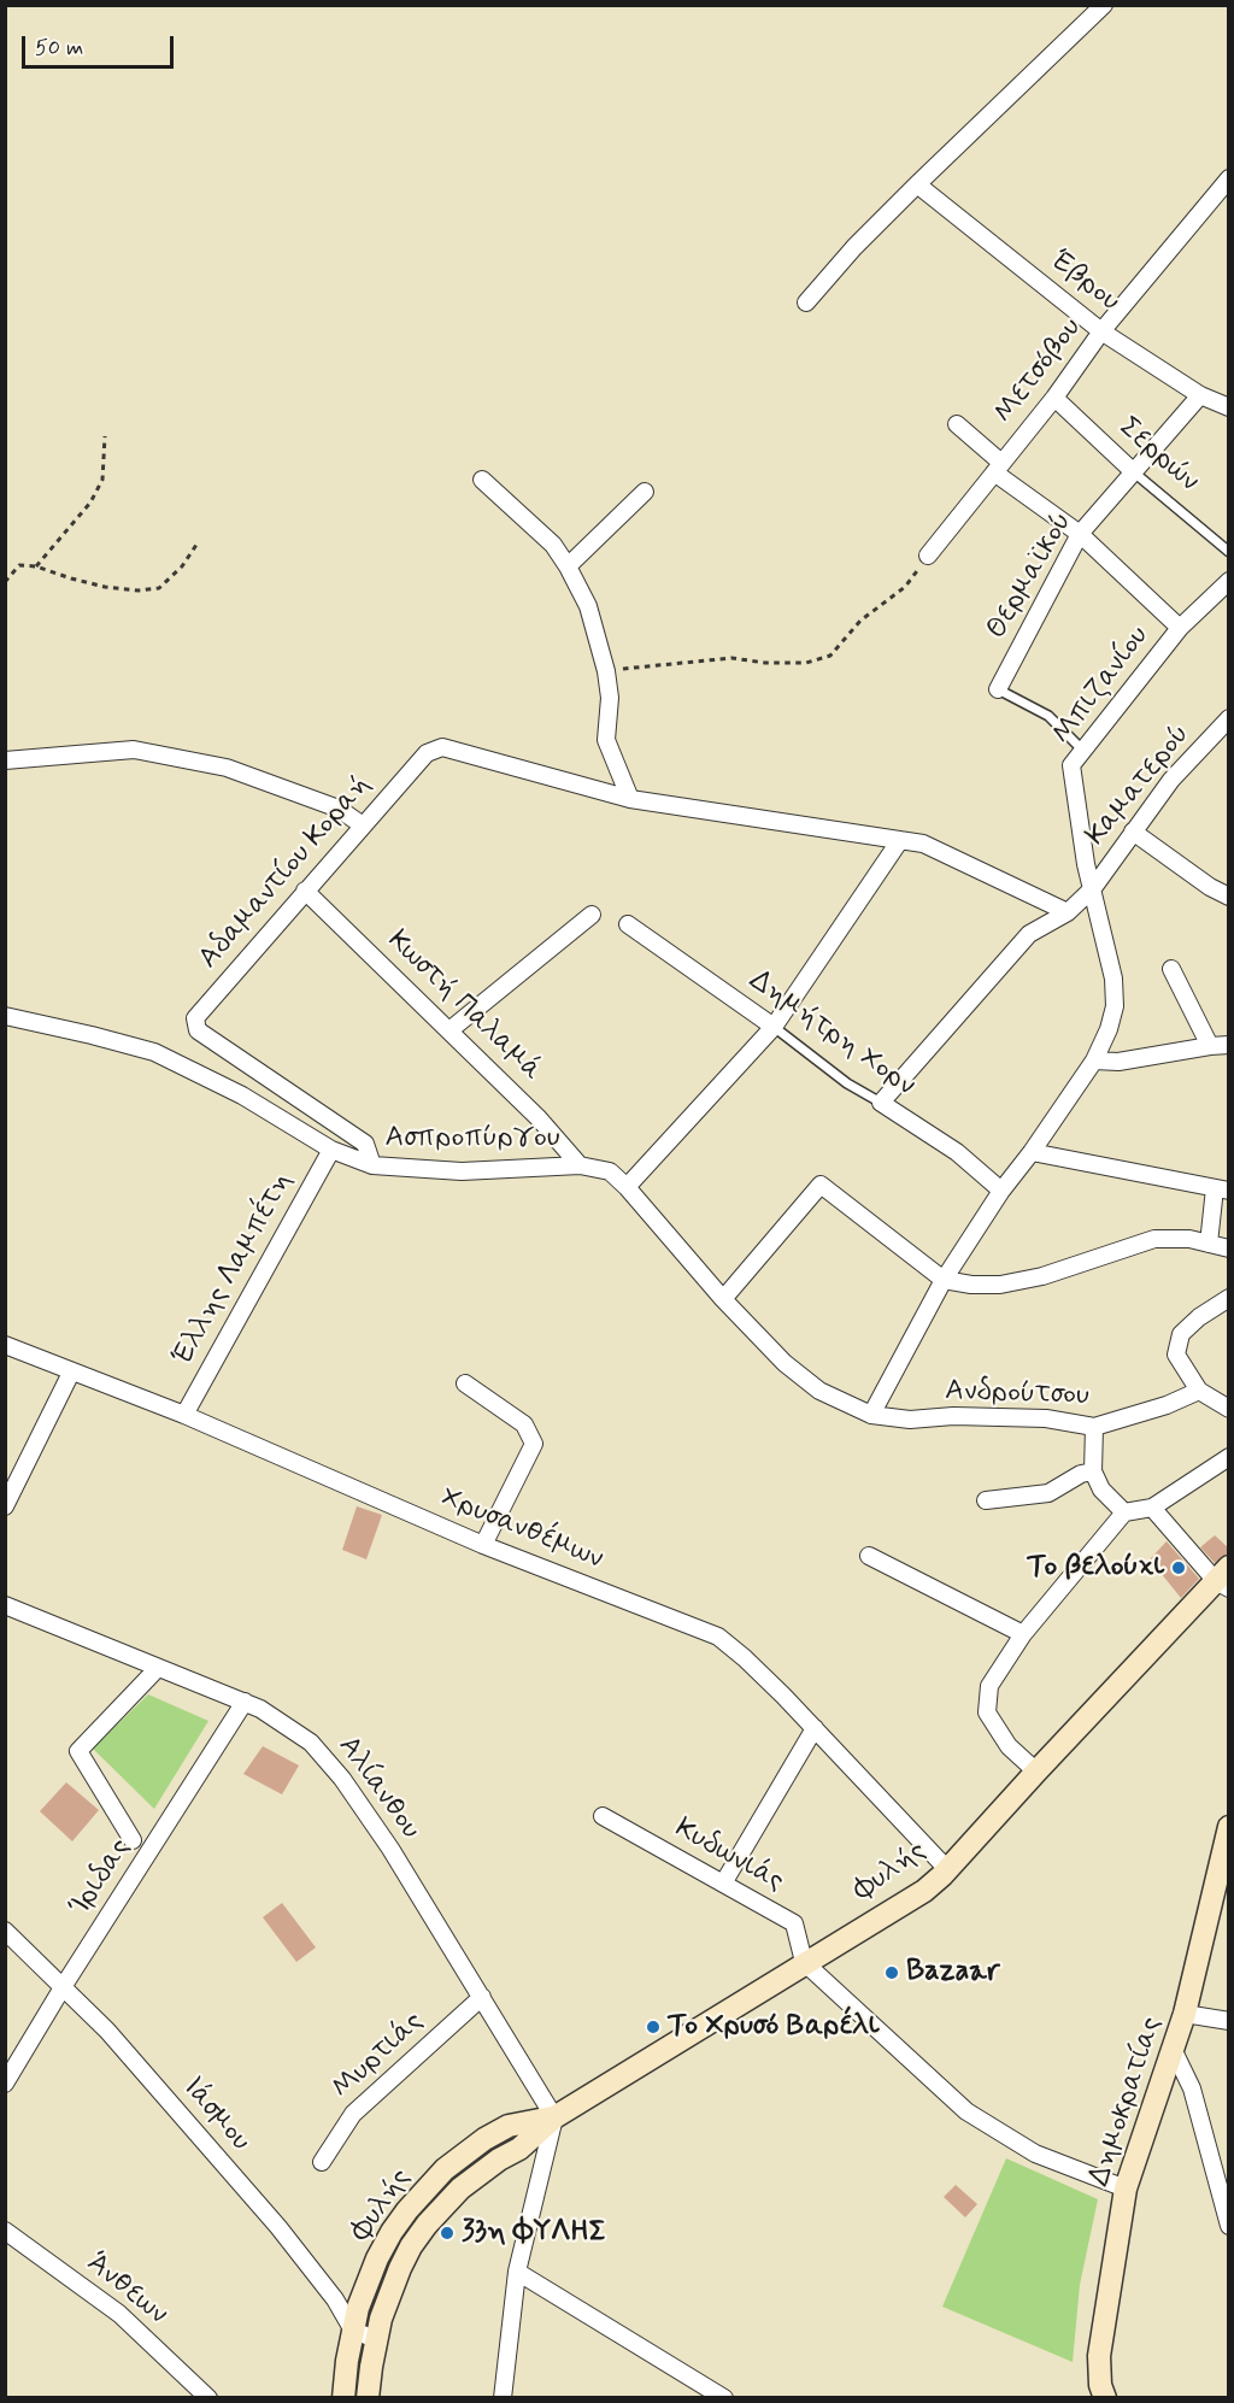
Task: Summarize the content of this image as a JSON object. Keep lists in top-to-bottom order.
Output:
{
  "streets": {
    "main road": ["Φυλής", "Δημοκρατίας"],
    "street": [
      "Έβρου",
      "Μετσόβου",
      "Σερρών",
      "Θερμαϊκού",
      "Μπιζανίου",
      "Καματερού",
      "Αδαμαντίου Κοραή",
      "Κωστή Παλαμά",
      "Δημήτρη Χορν",
      "Ασπροπύργου",
      "Έλλης Λαμπέτη",
      "Ανδρούτσου",
      "Χρυσανθέμων",
      "Αλίανθου",
      "Κυδωνιάς",
      "Ίριδας",
      "Μυρτιάς",
      "Ιάσμου",
      "Άνθεων"
    ]
  },
  "crossings": [
    ["Έβρου", "Μετσόβου"],
    ["Έβρου", "Θερμαϊκού"],
    ["Μετσόβου", "Σερρών"],
    ["Σερρών", "Θερμαϊκού"],
    ["Μπιζανίου", "Καματερού"],
    ["Μπιζανίου", "Δημήτρη Χορν"],
    ["Μπιζανίου", "Ασπροπύργου"],
    ["Μπιζανίου", "Ανδρούτσου"],
    ["Καματερού", "Δημήτρη Χορν"],
    ["Αδαμαντίου Κοραή", "Κωστή Παλαμά"],
    ["Αδαμαντίου Κοραή", "Ασπροπύργου"],
    ["Κωστή Παλαμά", "Ασπροπύργου"],
    ["Ασπροπύργου", "Έλλης Λαμπέτη"],
    ["Ασπροπύργου", "Ανδρούτσου"],
    ["Έλλης Λαμπέτη", "Χρυσανθέμων"],
    ["Χρυσανθέμων", "Φυλής"],
    ["Αλίανθου", "Φυλής"],
    ["Αλίανθου", "Ίριδας"],
    ["Αλίανθου", "Μυρτιάς"],
    ["Κυδωνιάς", "Φυλής"],
    ["Φυλής", "Ιάσμου"],
    ["Ίριδας", "Ιάσμου"]
  ],
  "places": [
    "Το βελούχι",
    "Bazaar",
    "Το Χρυσό Βαρέλι",
    "33η ΦΥΛΗΣ"
  ],
  "scale_bar": "50 m"
}
